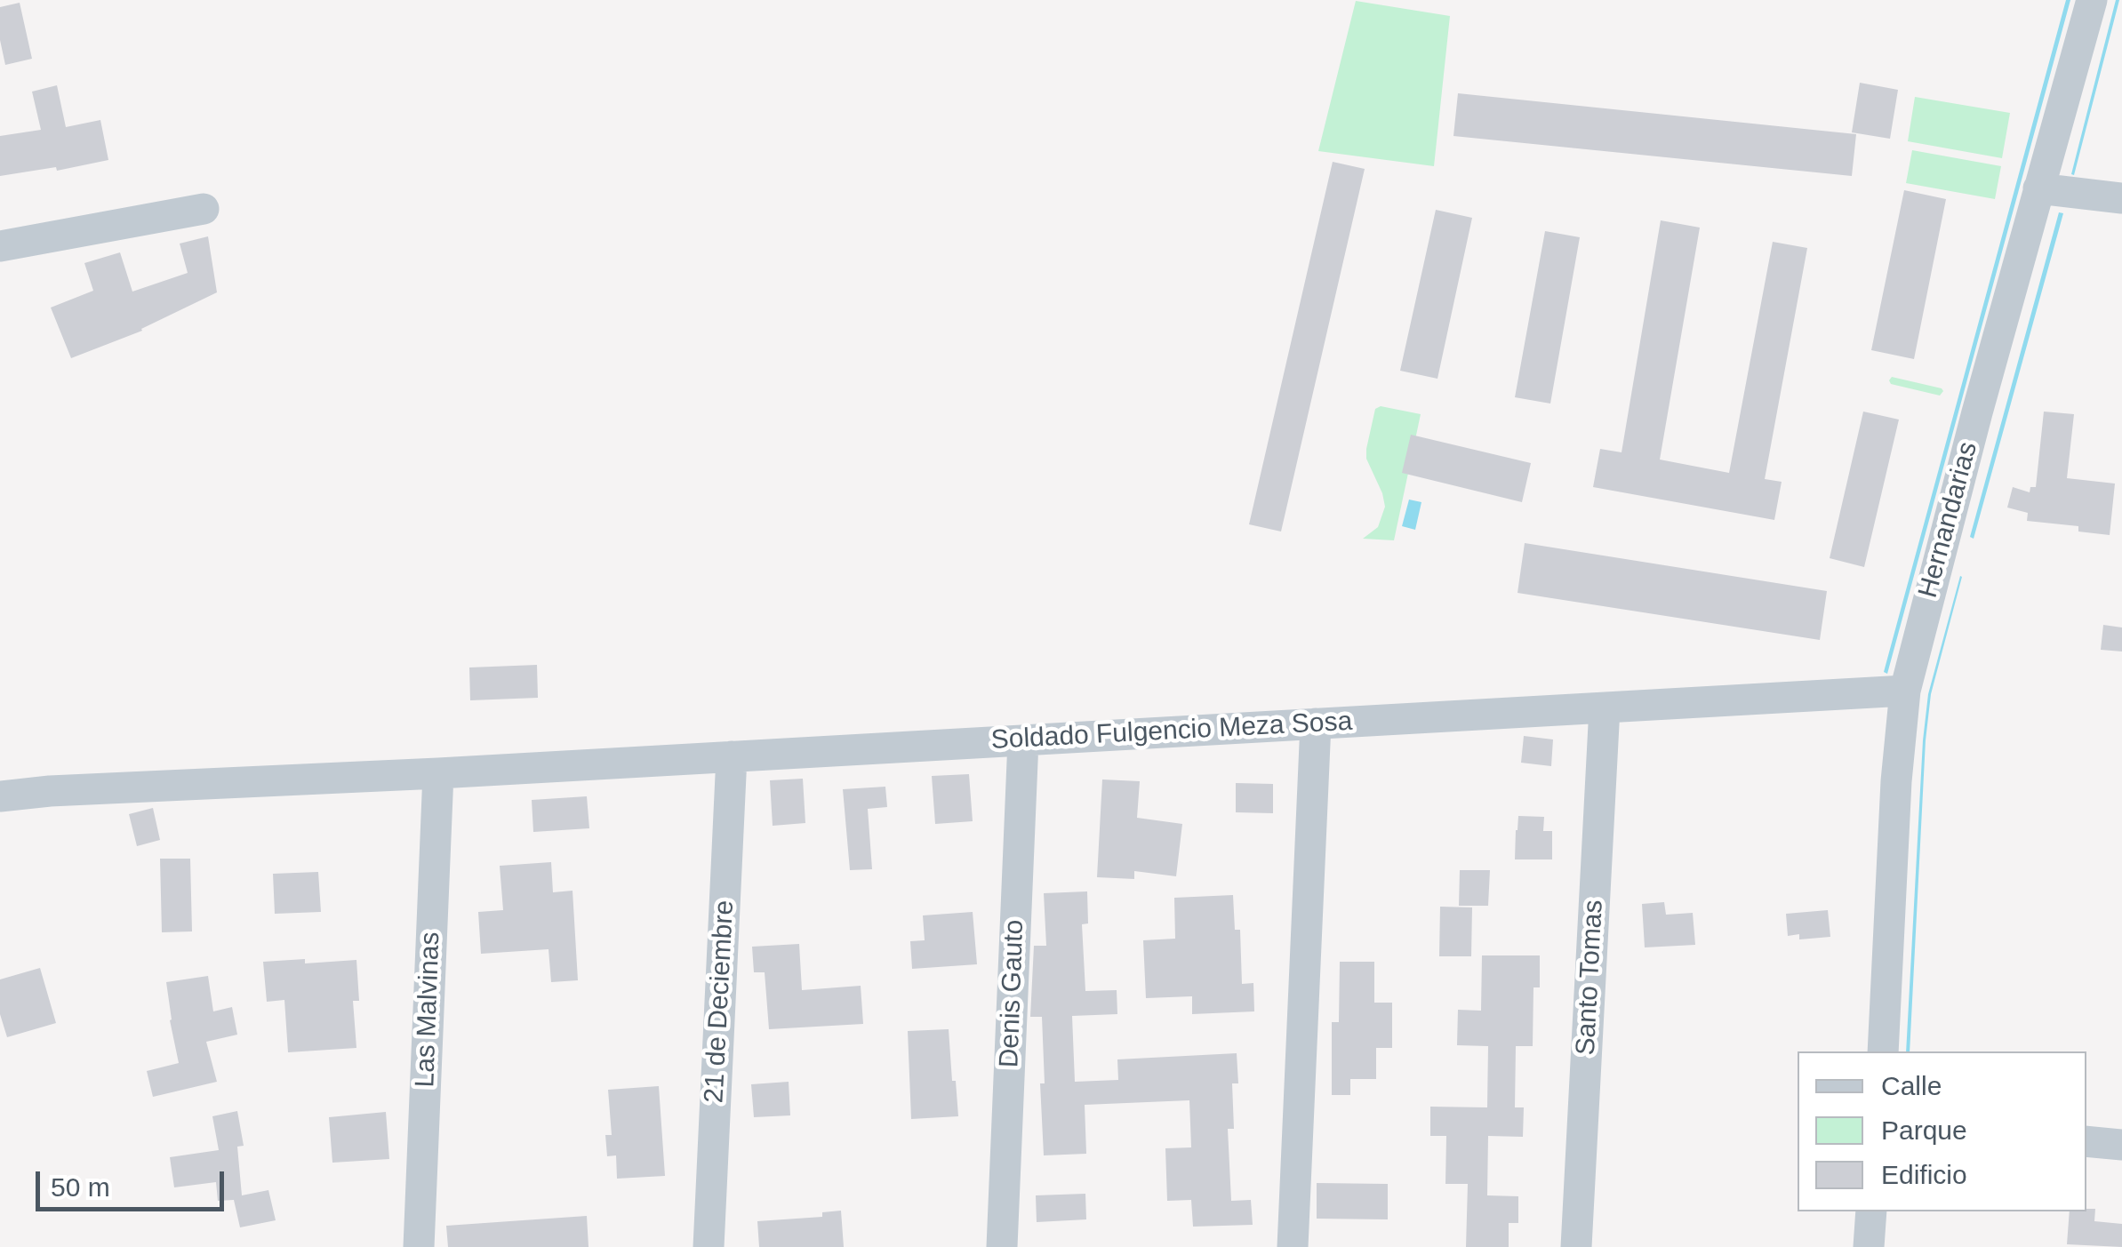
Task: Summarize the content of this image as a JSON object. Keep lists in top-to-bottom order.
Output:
{
  "streets": {
    "street": [
      "Hernandarias",
      "Soldado Fulgencio Meza Sosa",
      "Santo Tomas",
      "Denis Gauto",
      "21 de Deciembre",
      "Las Malvinas"
    ]
  },
  "crossings": [
    ["Hernandarias", "Soldado Fulgencio Meza Sosa"],
    ["Soldado Fulgencio Meza Sosa", "Santo Tomas"],
    ["Soldado Fulgencio Meza Sosa", "Denis Gauto"],
    ["Soldado Fulgencio Meza Sosa", "21 de Deciembre"],
    ["Soldado Fulgencio Meza Sosa", "Las Malvinas"]
  ],
  "legend": ["Calle", "Parque", "Edificio"],
  "scale_bar": "50 m"
}
